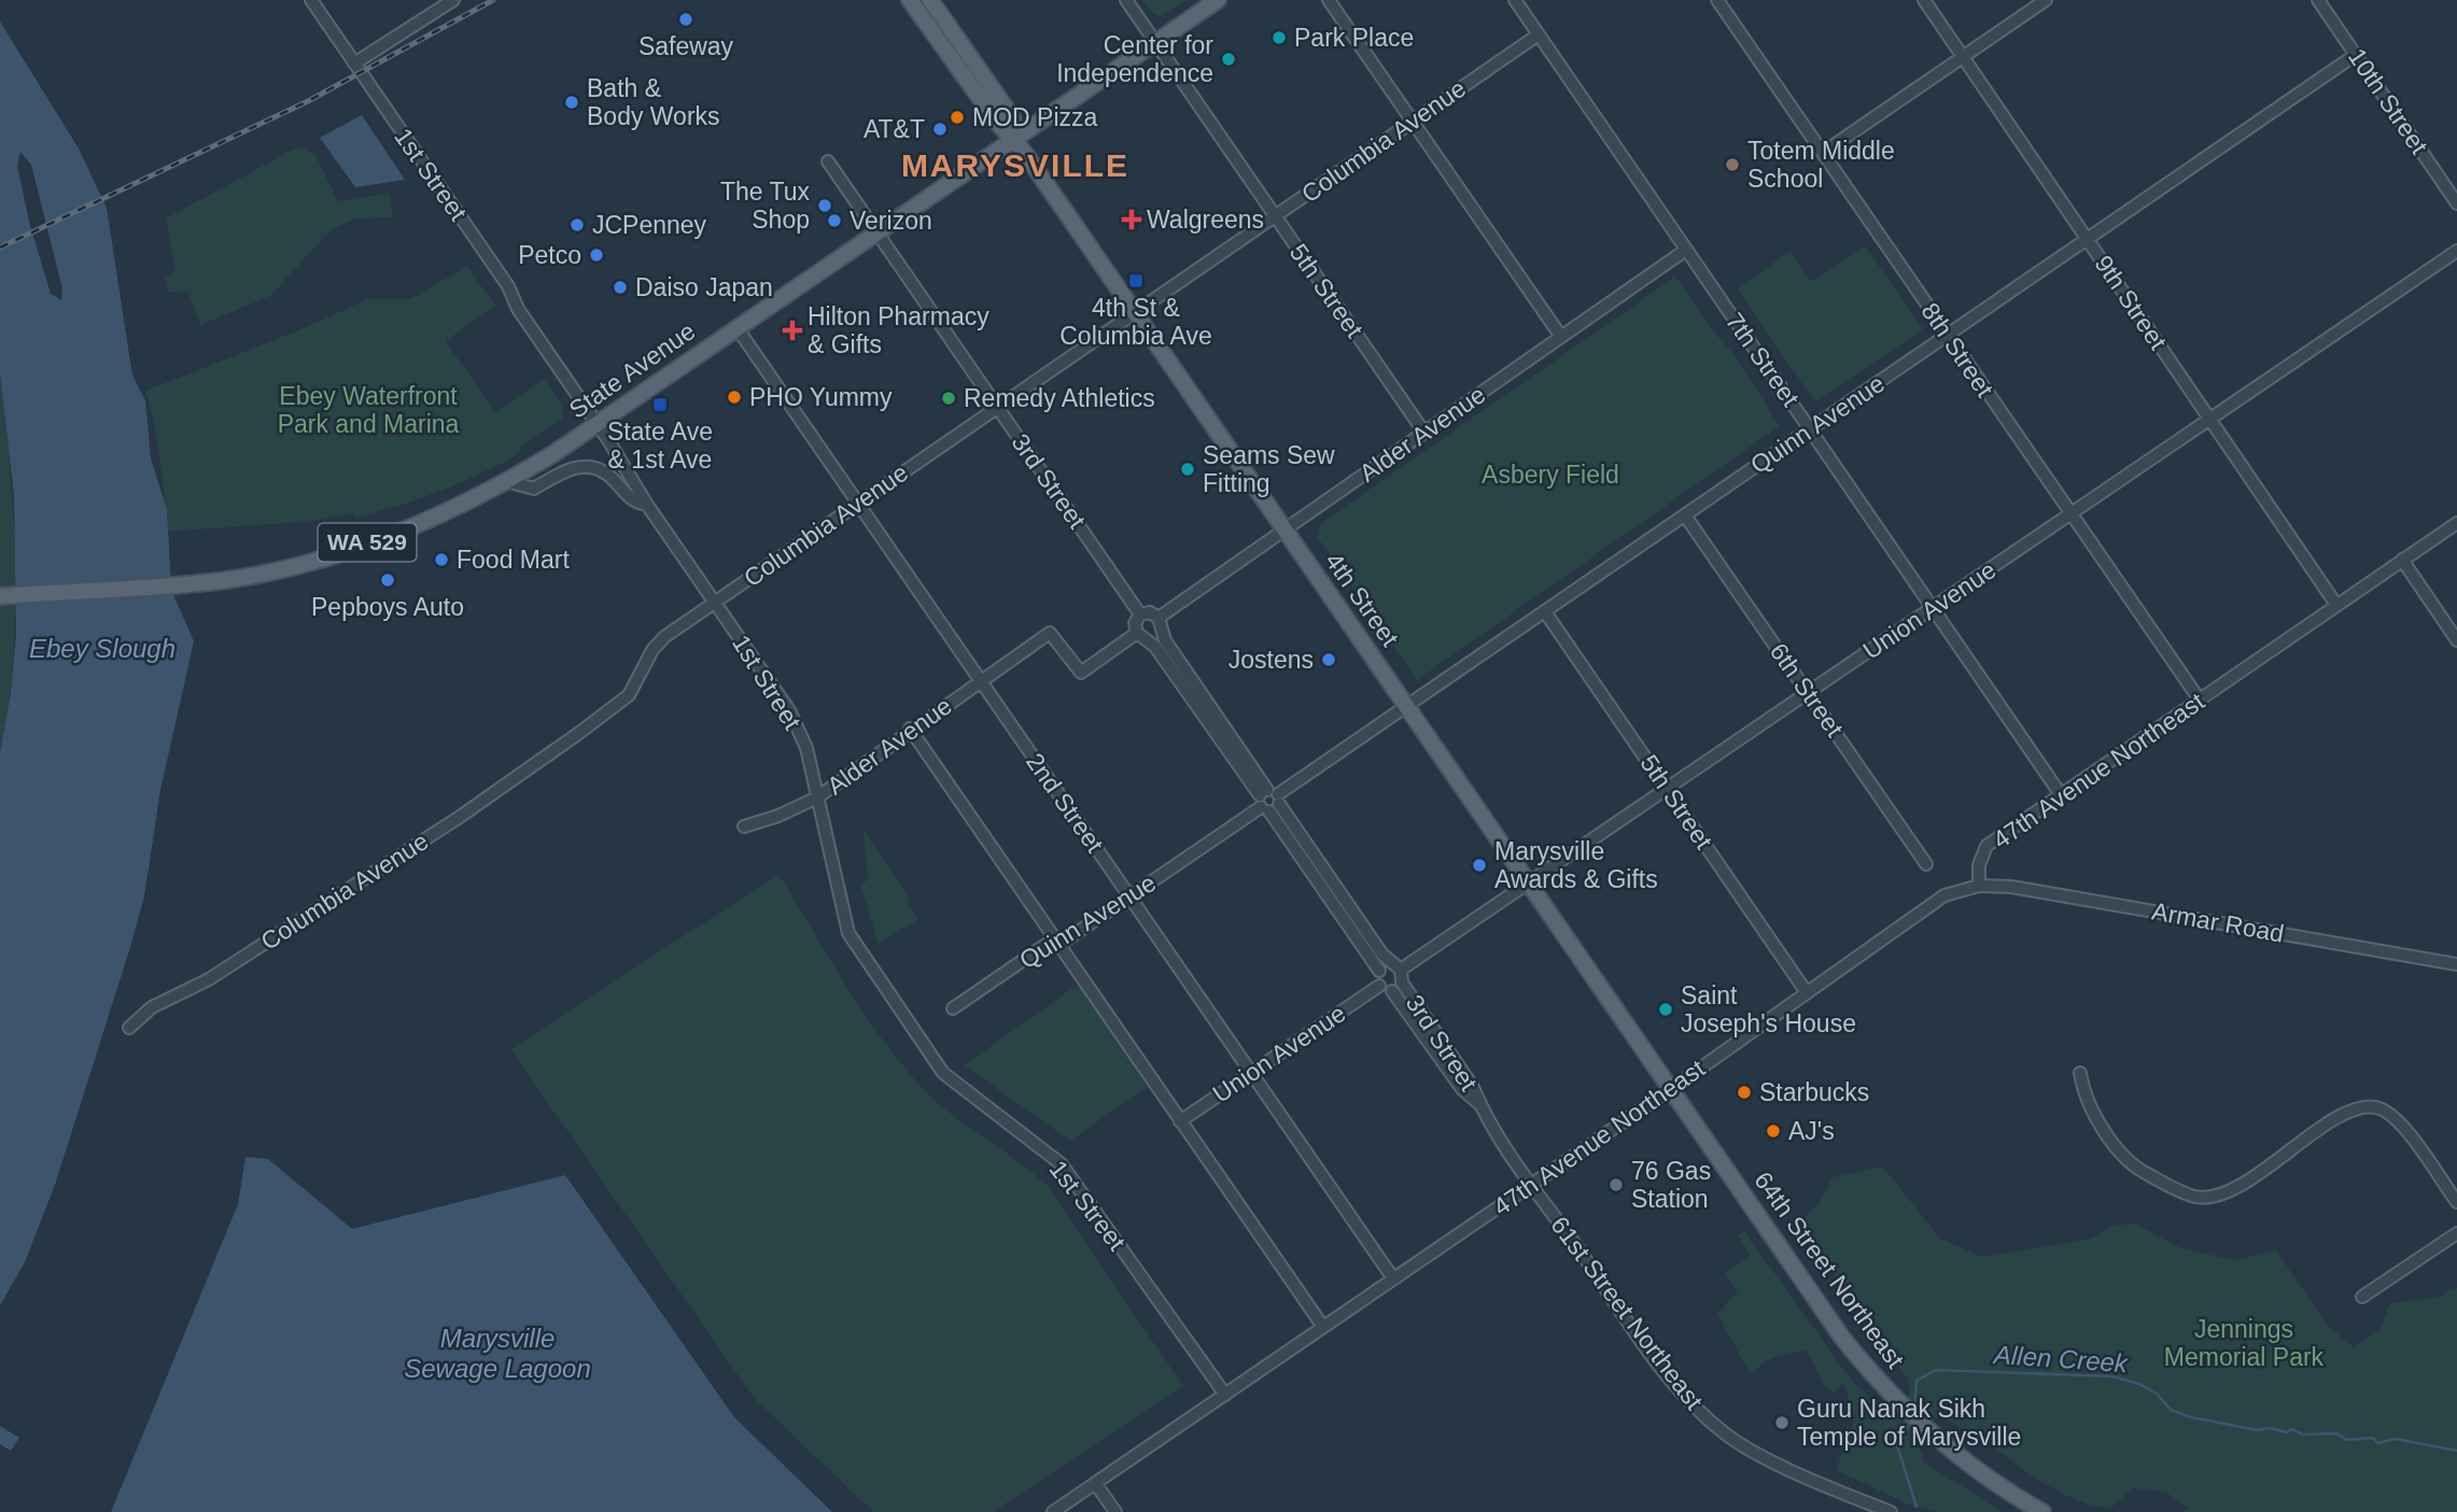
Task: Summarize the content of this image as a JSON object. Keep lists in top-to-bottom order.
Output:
{
  "streets": {
    "main road": [
      "State Avenue",
      "WA 529",
      "4th Street",
      "64th Street Northeast"
    ],
    "street": [
      "10th Street",
      "Columbia Avenue",
      "1st Street",
      "5th Street",
      "9th Street",
      "8th Street",
      "7th Street",
      "Quinn Avenue",
      "Alder Avenue",
      "3rd Street",
      "Union Avenue",
      "6th Street",
      "47th Avenue Northeast",
      "2nd Street",
      "Armar Road",
      "61st Street Northeast"
    ]
  },
  "crossings": [
    ["10th Street", "Quinn Avenue"],
    ["Columbia Avenue", "1st Street"],
    ["Columbia Avenue", "5th Street"],
    ["Columbia Avenue", "7th Street"],
    ["Columbia Avenue", "3rd Street"],
    ["Columbia Avenue", "4th Street"],
    ["Columbia Avenue", "2nd Street"],
    ["1st Street", "State Avenue"],
    ["1st Street", "Alder Avenue"],
    ["1st Street", "47th Avenue Northeast"],
    ["5th Street", "State Avenue"],
    ["5th Street", "Quinn Avenue"],
    ["5th Street", "Alder Avenue"],
    ["5th Street", "Union Avenue"],
    ["5th Street", "47th Avenue Northeast"],
    ["9th Street", "Quinn Avenue"],
    ["9th Street", "Union Avenue"],
    ["9th Street", "47th Avenue Northeast"],
    ["8th Street", "Quinn Avenue"],
    ["8th Street", "Union Avenue"],
    ["8th Street", "47th Avenue Northeast"],
    ["7th Street", "Quinn Avenue"],
    ["7th Street", "Alder Avenue"],
    ["7th Street", "Union Avenue"],
    ["7th Street", "47th Avenue Northeast"],
    ["State Avenue", "3rd Street"],
    ["State Avenue", "4th Street"],
    ["State Avenue", "2nd Street"],
    ["Quinn Avenue", "3rd Street"],
    ["Quinn Avenue", "4th Street"],
    ["Quinn Avenue", "6th Street"],
    ["Quinn Avenue", "2nd Street"],
    ["Alder Avenue", "3rd Street"],
    ["Alder Avenue", "4th Street"],
    ["Alder Avenue", "2nd Street"],
    ["3rd Street", "Union Avenue"],
    ["3rd Street", "47th Avenue Northeast"],
    ["3rd Street", "61st Street Northeast"],
    ["4th Street", "Union Avenue"],
    ["4th Street", "47th Avenue Northeast"],
    ["4th Street", "64th Street Northeast"],
    ["Union Avenue", "6th Street"],
    ["Union Avenue", "2nd Street"],
    ["47th Avenue Northeast", "2nd Street"],
    ["47th Avenue Northeast", "Armar Road"],
    ["47th Avenue Northeast", "64th Street Northeast"],
    ["47th Avenue Northeast", "61st Street Northeast"]
  ],
  "districts": ["MARYSVILLE"],
  "water": ["Ebey Slough", "Marysville Sewage Lagoon", "Allen Creek"],
  "parks": ["Ebey Waterfront Park and Marina", "Asbery Field", "Jennings Memorial Park"],
  "places": {
    "other": [
      "Safeway",
      "Park Place",
      "Center for Independence",
      "Bath & Body Works",
      "MOD Pizza",
      "AT&T",
      "Totem Middle School",
      "The Tux Shop",
      "Verizon",
      "JCPenney",
      "Petco",
      "Daiso Japan",
      "PHO Yummy",
      "Remedy Athletics",
      "Seams Sew Fitting",
      "Food Mart",
      "Pepboys Auto",
      "Jostens",
      "Marysville Awards & Gifts",
      "Saint Joseph's House",
      "Starbucks",
      "AJ's",
      "76 Gas Station",
      "Guru Nanak Sikh Temple of Marysville"
    ],
    "health": ["Walgreens", "Hilton Pharmacy & Gifts"],
    "transit": ["4th St & Columbia Ave", "State Ave & 1st Ave"]
  }
}
